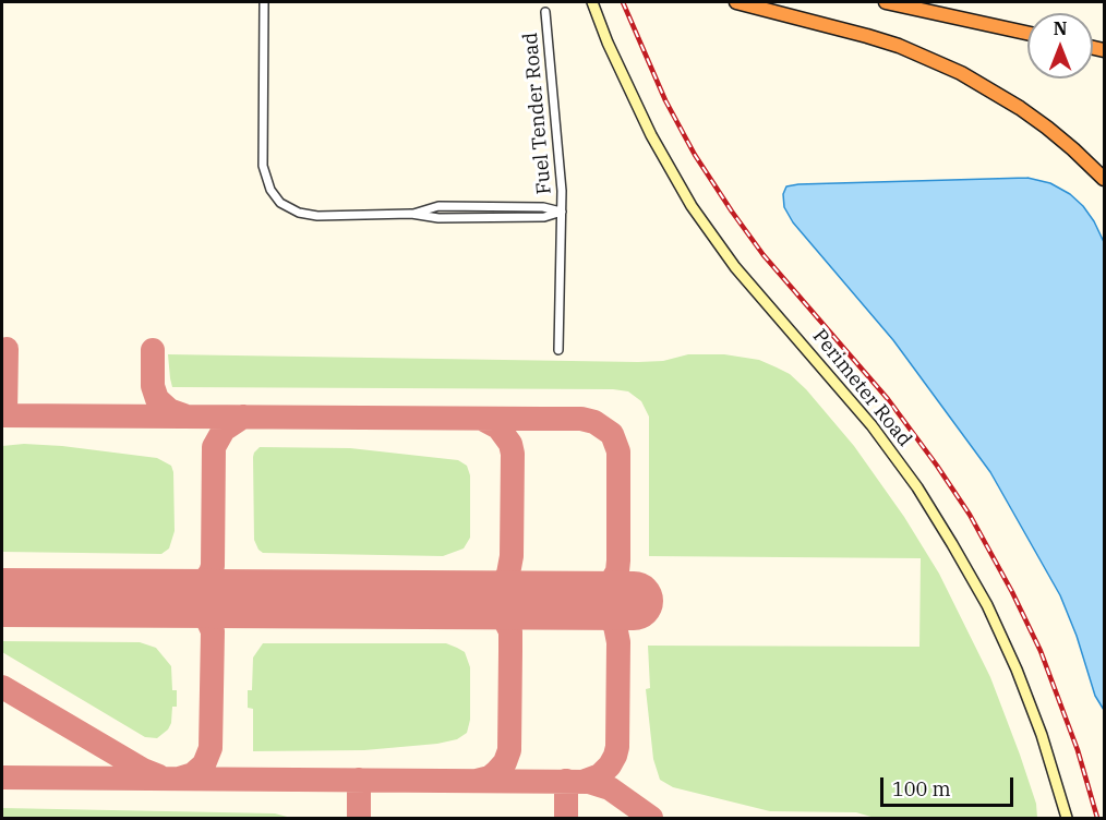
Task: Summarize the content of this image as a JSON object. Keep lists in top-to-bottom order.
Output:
{
  "streets": {
    "street": ["Fuel Tender Road", "Perimeter Road"]
  },
  "scale_bar": "100 m",
  "north": "top"
}
